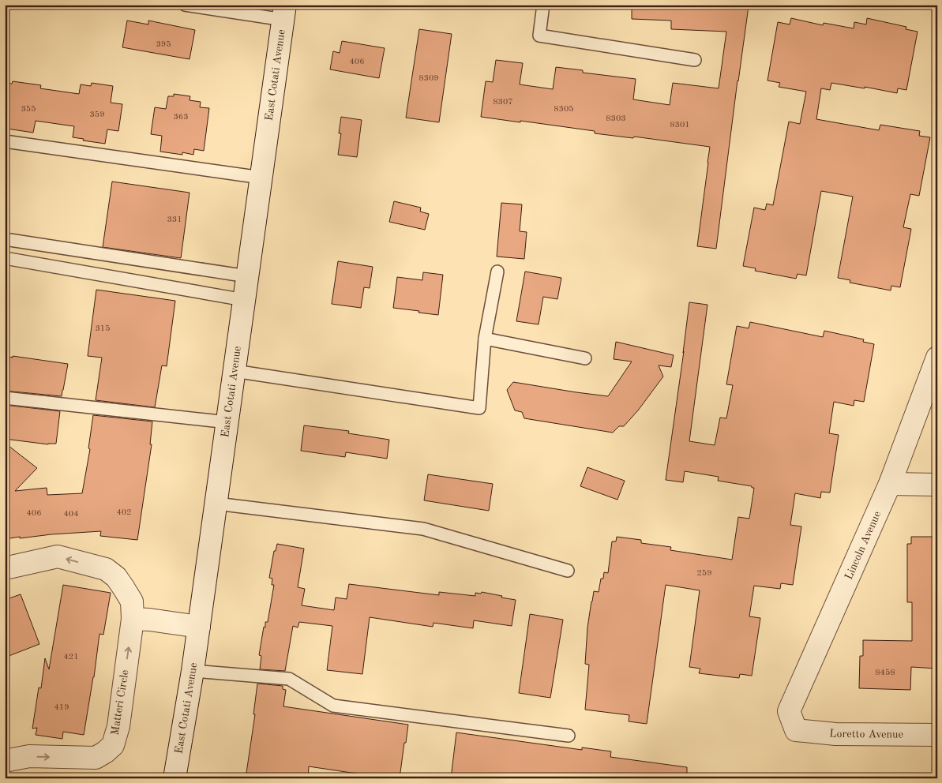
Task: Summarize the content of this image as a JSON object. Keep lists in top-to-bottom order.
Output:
{
  "streets": {
    "street": [
      "East Cotati Avenue",
      "Lincoln Avenue",
      "Matteri Circle",
      "Loretto Avenue"
    ]
  },
  "crossings": [
    ["Lincoln Avenue", "Loretto Avenue"]
  ],
  "house_numbers": [
    "395",
    "406",
    "8309",
    "8307",
    "355",
    "8305",
    "359",
    "363",
    "8303",
    "8301",
    "331",
    "315",
    "402",
    "406",
    "404",
    "259",
    "421",
    "8458",
    "419"
  ]
}
